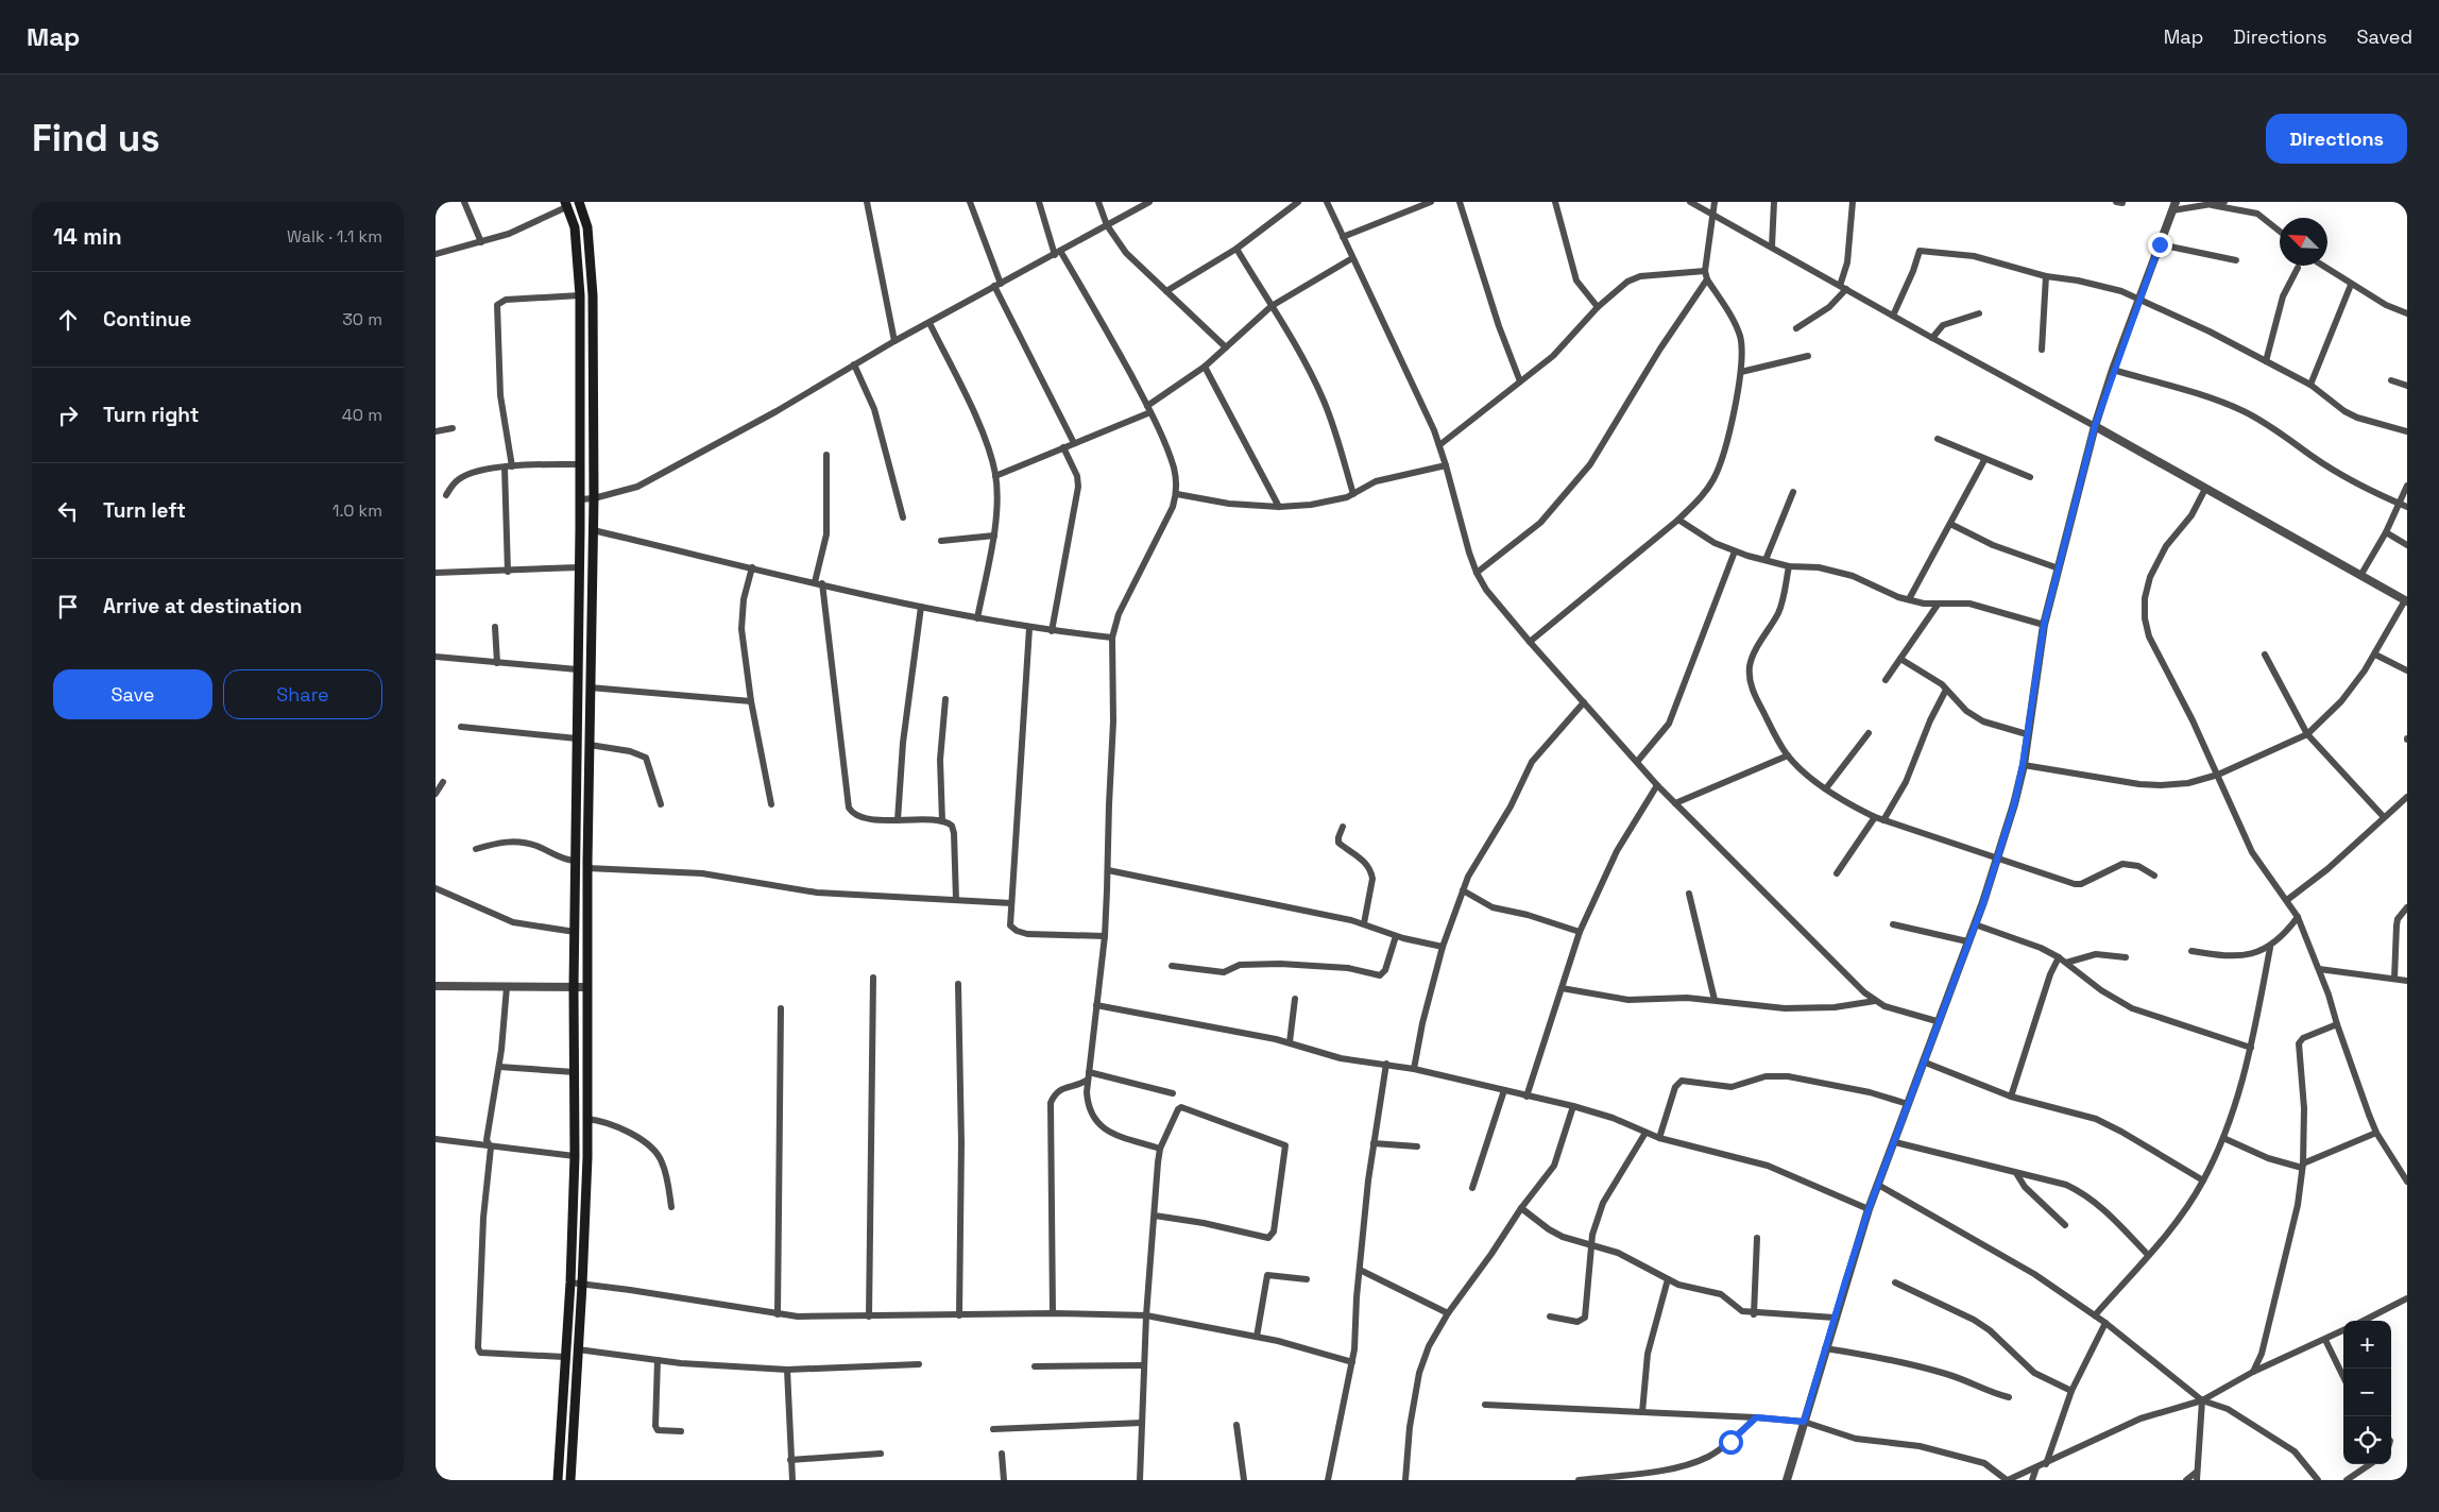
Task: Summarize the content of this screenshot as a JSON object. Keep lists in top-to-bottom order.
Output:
{
  "north": "top left",
  "page": {
    "header": "Map",
    "nav": ["Map", "Directions", "Saved"],
    "buttons": [
      "Directions",
      ["Save", "Share"]
    ],
    "title": "Find us",
    "heading": ["14 min", "Walk · 1.1 km"],
    "list": [
      ["Continue", "30 m"],
      ["Turn right", "40 m"],
      ["Turn left", "1.0 km"],
      "Arrive at destination"
    ],
    "map_buttons": ["+", "−"]
  }
}
